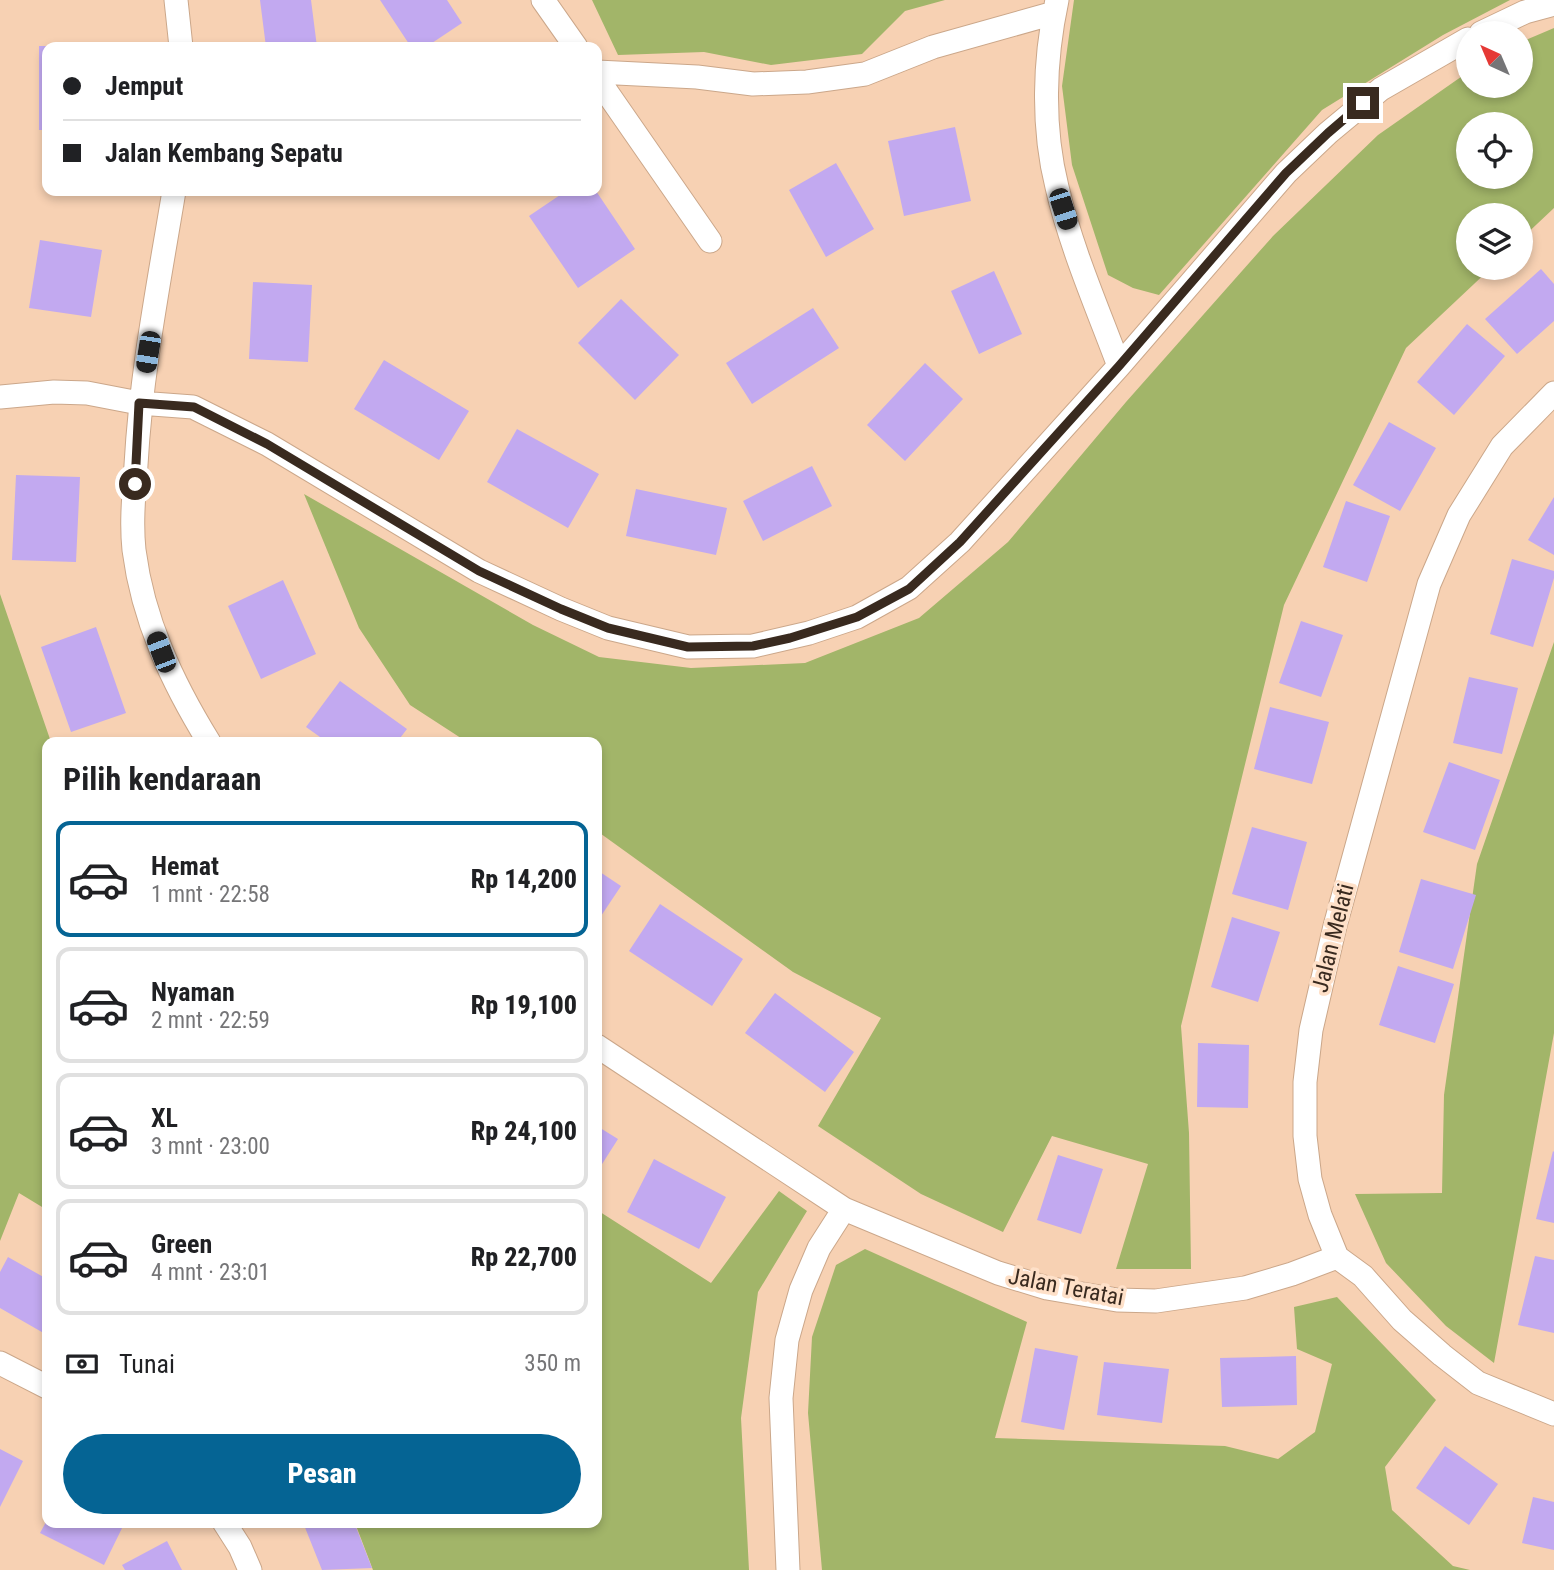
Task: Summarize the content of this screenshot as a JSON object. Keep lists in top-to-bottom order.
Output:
{
  "streets": {
    "street": ["Jalan Melati", "Jalan Teratai"]
  },
  "crossings": [
    ["Jalan Melati", "Jalan Teratai"]
  ],
  "north": "top left",
  "page": {
    "banner": ["Jemput", "Jalan Kembang Sepatu"],
    "heading": "Pilih kendaraan",
    "list": [
      {
        "name": "Hemat",
        "note": "1 mnt · 22:58",
        "value": "Rp 14,200"
      },
      {
        "name": "Nyaman",
        "note": "2 mnt · 22:59",
        "value": "Rp 19,100"
      },
      {
        "name": "XL",
        "note": "3 mnt · 23:00",
        "value": "Rp 24,100"
      },
      {
        "name": "Green",
        "note": "4 mnt · 23:01",
        "value": "Rp 22,700"
      }
    ],
    "pay": ["Tunai", "350 m"],
    "buttons": "Pesan"
  }
}
